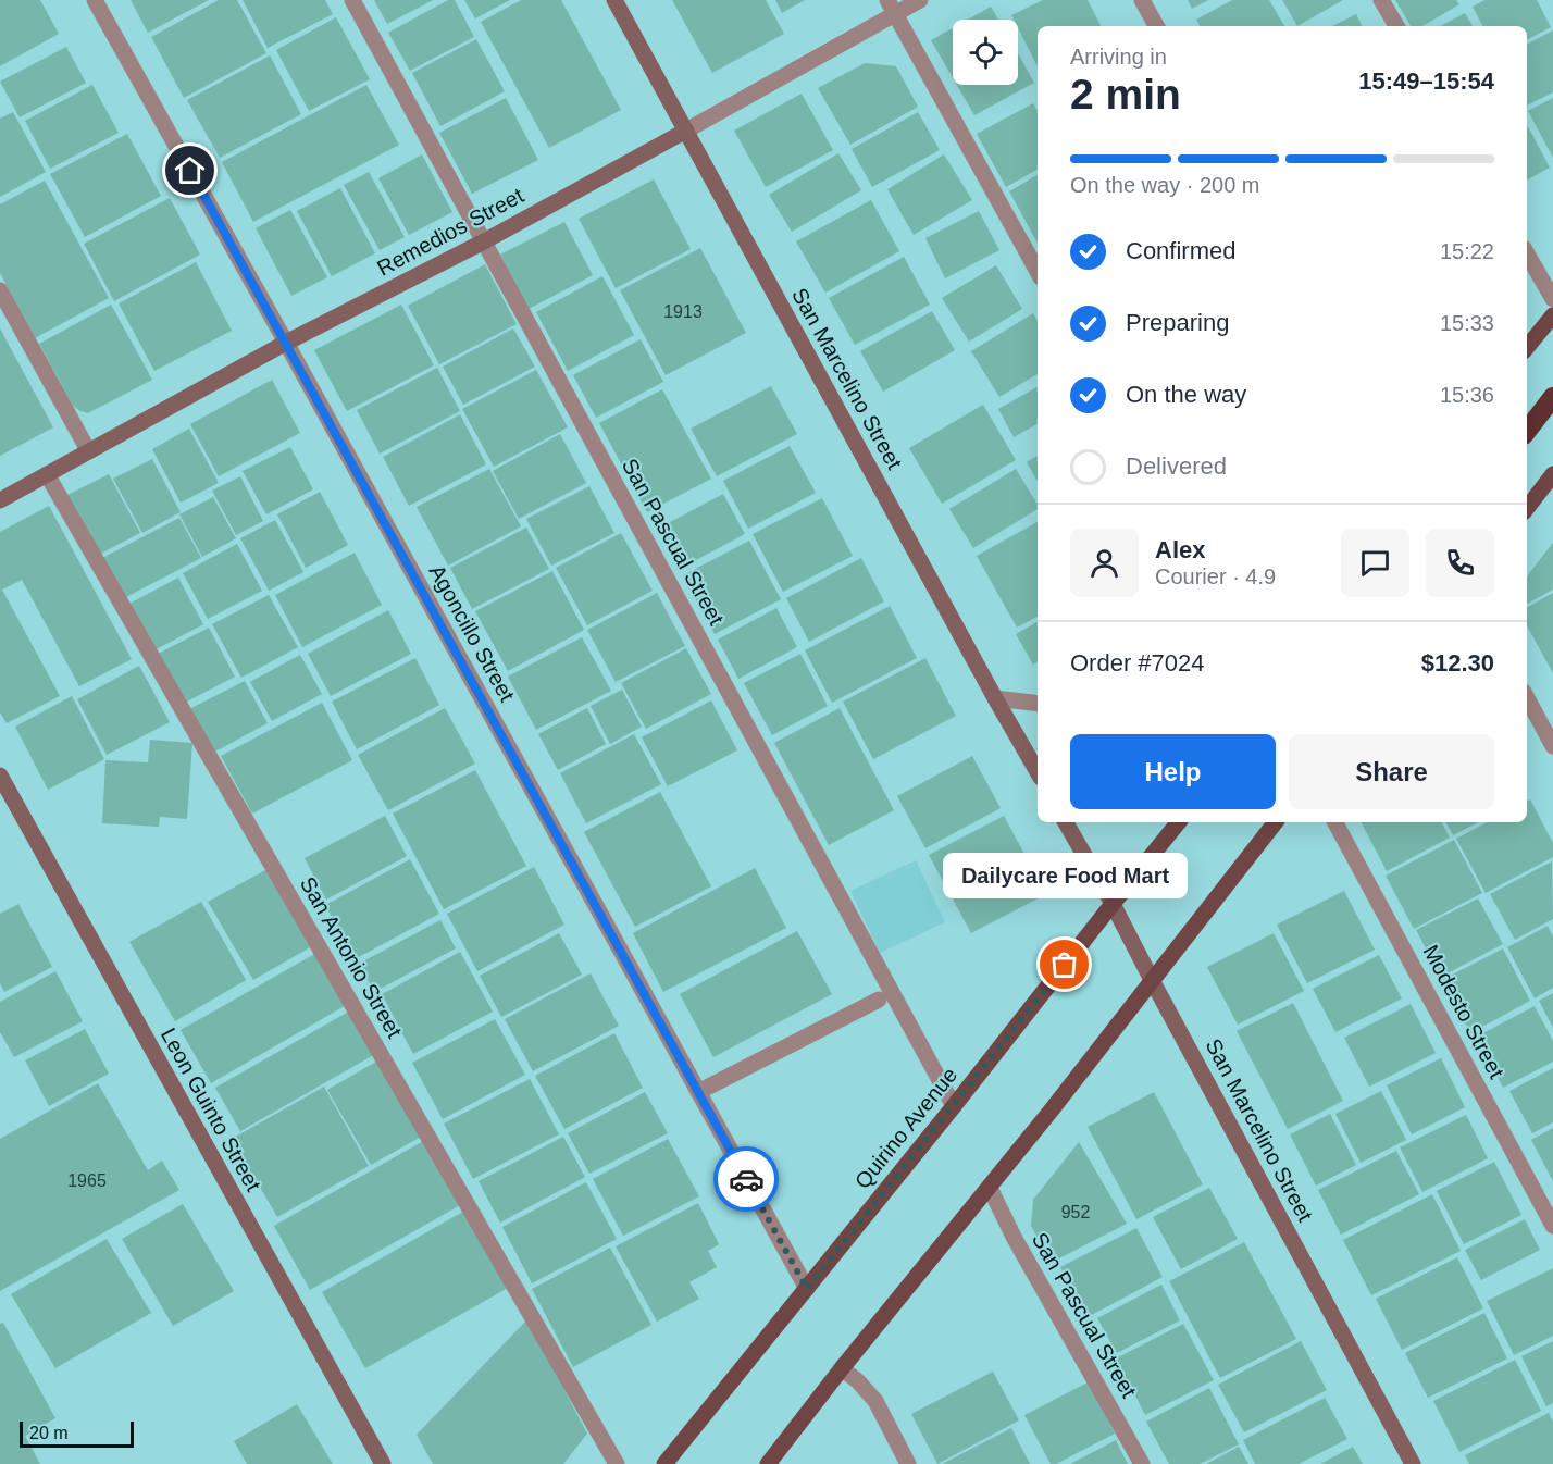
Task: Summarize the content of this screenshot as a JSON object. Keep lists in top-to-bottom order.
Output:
{
  "streets": {
    "main road": ["Quirino Avenue"],
    "street": [
      "Remedios Street",
      "San Marcelino Street",
      "San Pascual Street",
      "Agoncillo Street",
      "San Antonio Street",
      "Modesto Street",
      "Leon Guinto Street"
    ]
  },
  "crossings": [
    ["Remedios Street", "San Marcelino Street"],
    ["Remedios Street", "San Pascual Street"],
    ["Remedios Street", "Agoncillo Street"],
    ["Remedios Street", "San Antonio Street"],
    ["San Marcelino Street", "Quirino Avenue"],
    ["San Pascual Street", "Quirino Avenue"],
    ["Agoncillo Street", "Quirino Avenue"]
  ],
  "places": ["Dailycare Food Mart"],
  "house_numbers": ["1913", "1965", "952"],
  "scale_bar": "20 m",
  "page": {
    "heading": ["2 min", "Arriving in", "15:49–15:54"],
    "panel": [
      "Alex",
      "Courier · 4.9",
      "Order #7024",
      "$12.30"
    ],
    "bar": "On the way · 200 m",
    "list": [
      ["Confirmed", "15:22"],
      ["Preparing", "15:33"],
      ["On the way", "15:36"],
      "Delivered"
    ],
    "buttons": ["Help", "Share"],
    "bubble": "Dailycare Food Mart",
    "scale": "20 m"
  }
}
